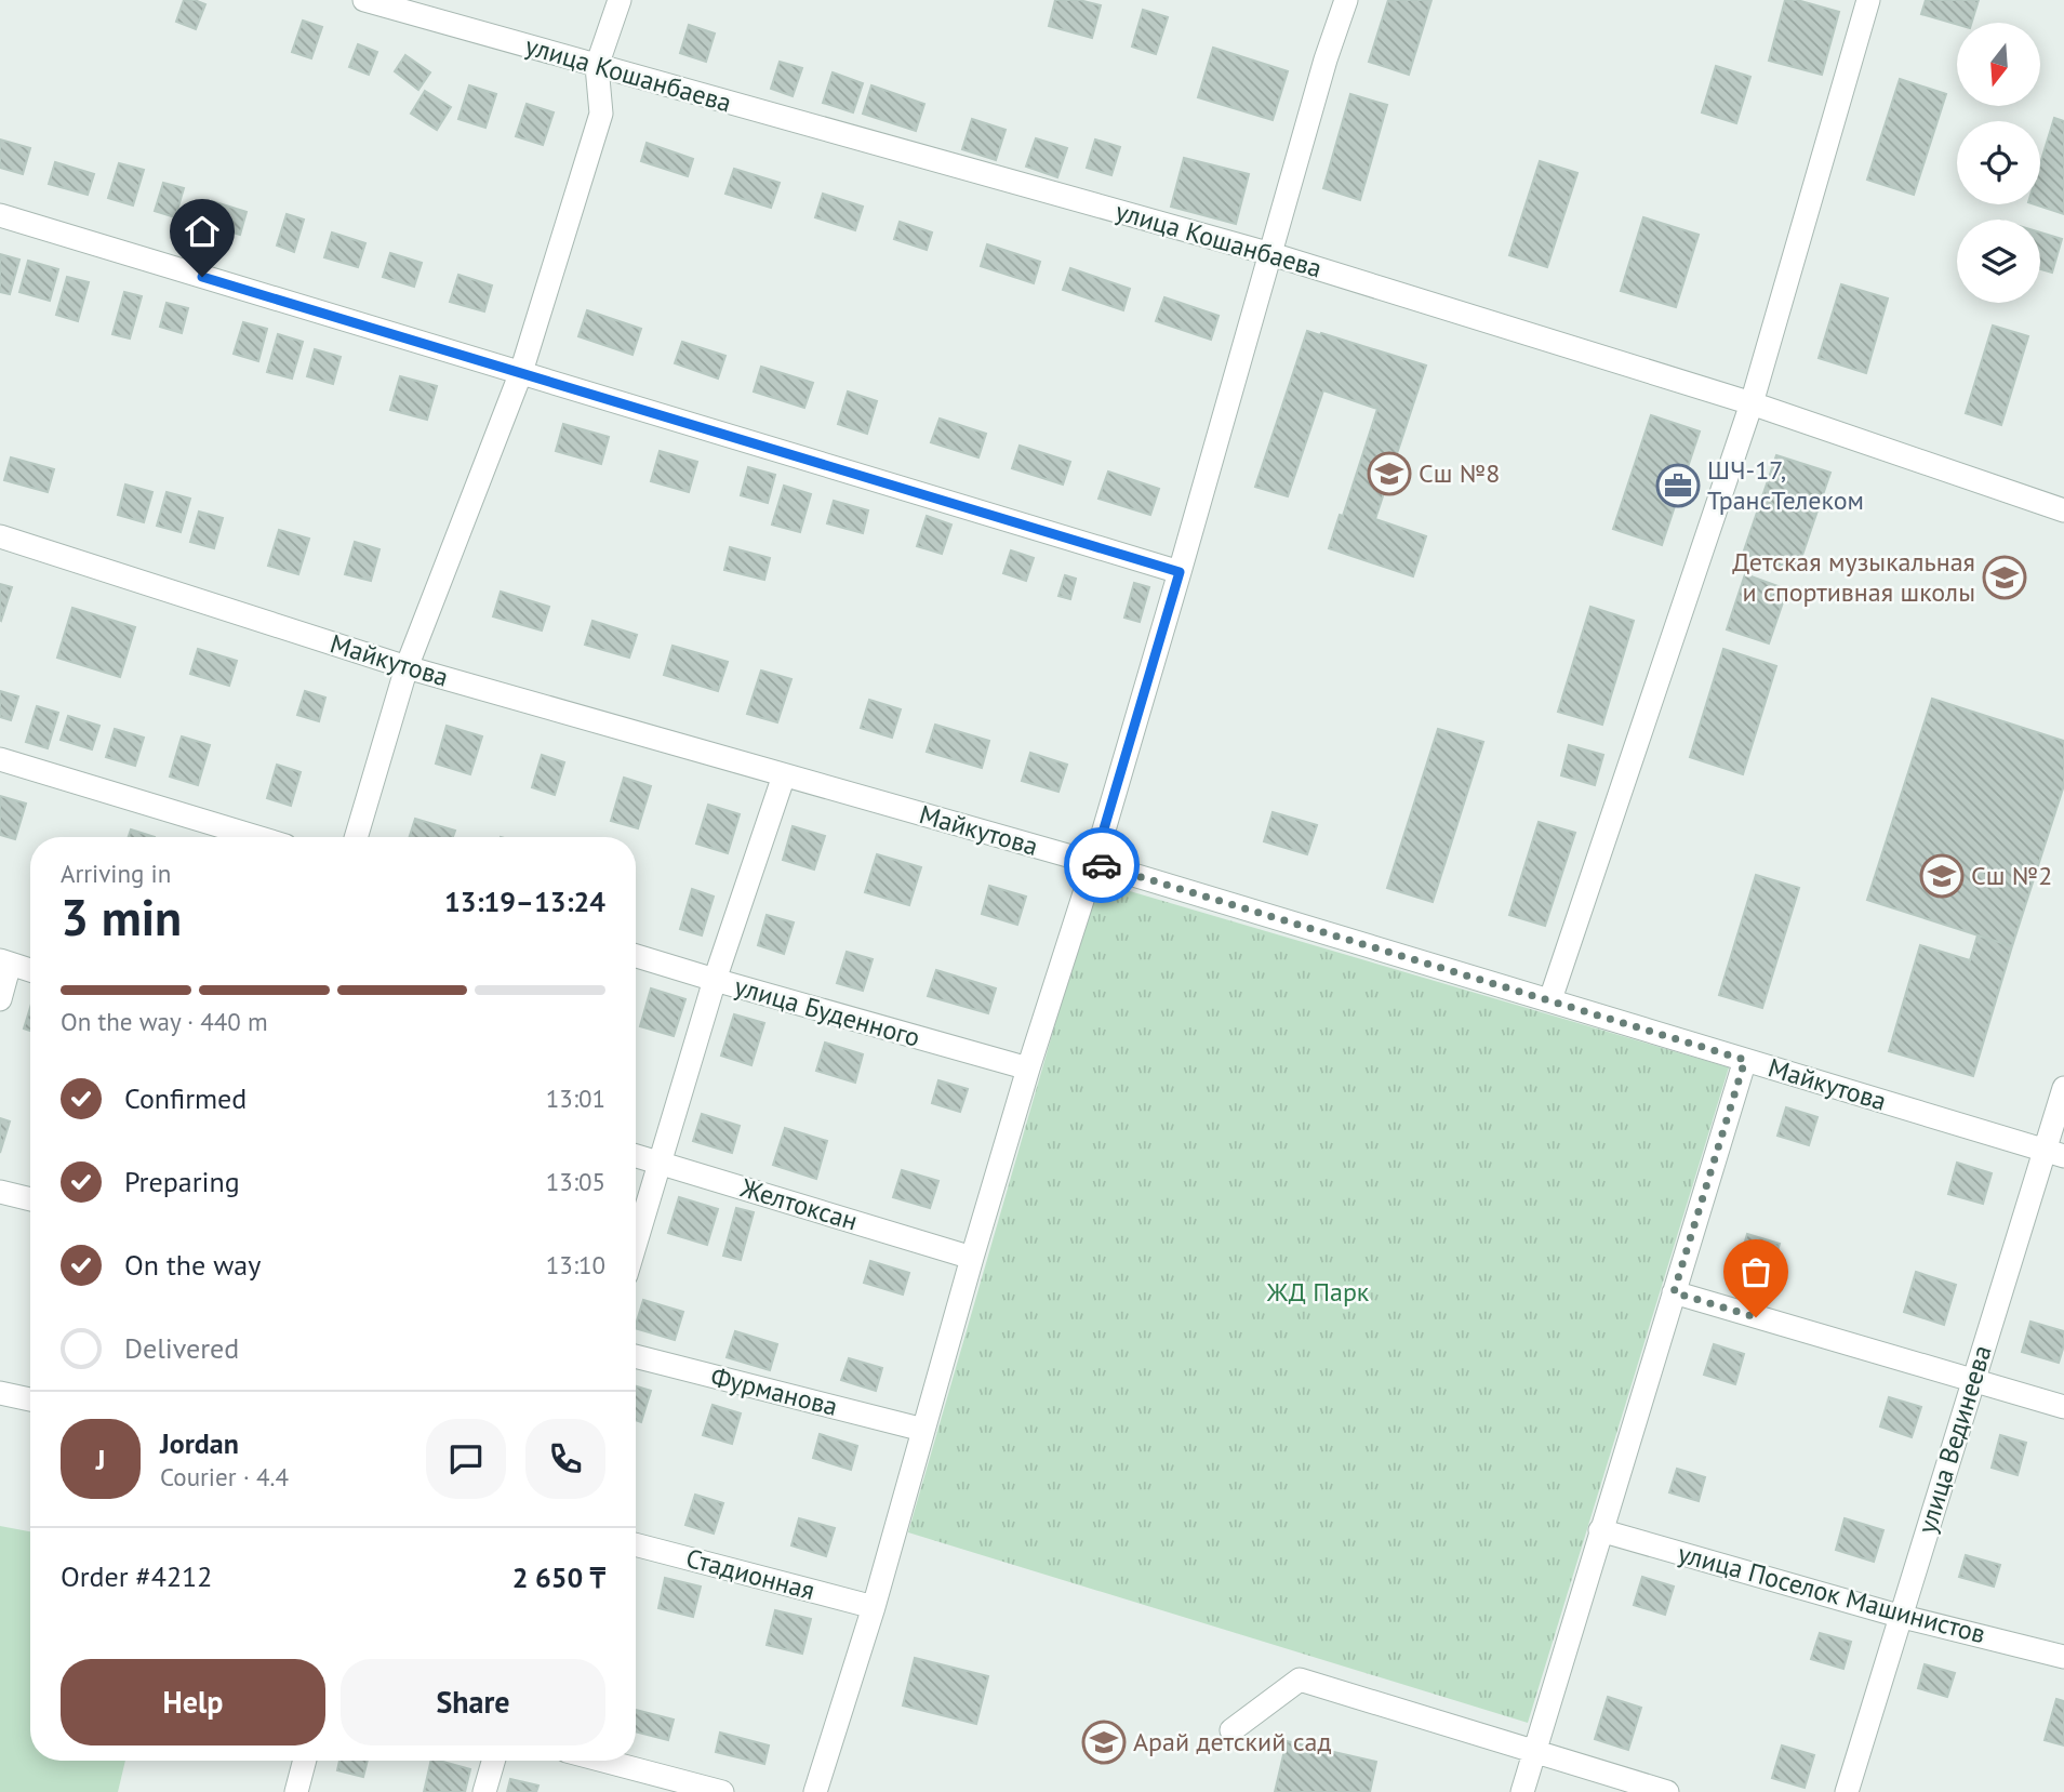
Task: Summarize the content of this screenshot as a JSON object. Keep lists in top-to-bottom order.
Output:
{
  "streets": {
    "street": [
      "улица Кошанбаева",
      "Майкутова",
      "улица Буденного",
      "Желтоксан",
      "Фурманова",
      "улица Вединеева",
      "Стадионная",
      "улица Поселок Машинистов"
    ]
  },
  "crossings": [
    ["Майкутова", "улица Вединеева"],
    ["улица Вединеева", "улица Поселок Машинистов"]
  ],
  "parks": ["ЖД Парк"],
  "places": {
    "school or university": [
      "Сш №8",
      "Детская музыкальная и спортивная школы",
      "Сш №2",
      "Арай детский сад"
    ],
    "office": ["ШЧ-17, ТрансТелеком"]
  },
  "north": "bottom",
  "page": {
    "heading": ["3 min", "Arriving in", "13:19–13:24"],
    "panel": [
      "Jordan",
      "Courier · 4.4",
      "Order #4212",
      "2 650 ₸"
    ],
    "bar": "On the way · 440 m",
    "list": [
      ["Confirmed", "13:01"],
      ["Preparing", "13:05"],
      ["On the way", "13:10"],
      "Delivered"
    ],
    "round": "J",
    "buttons": ["Help", "Share"]
  }
}
